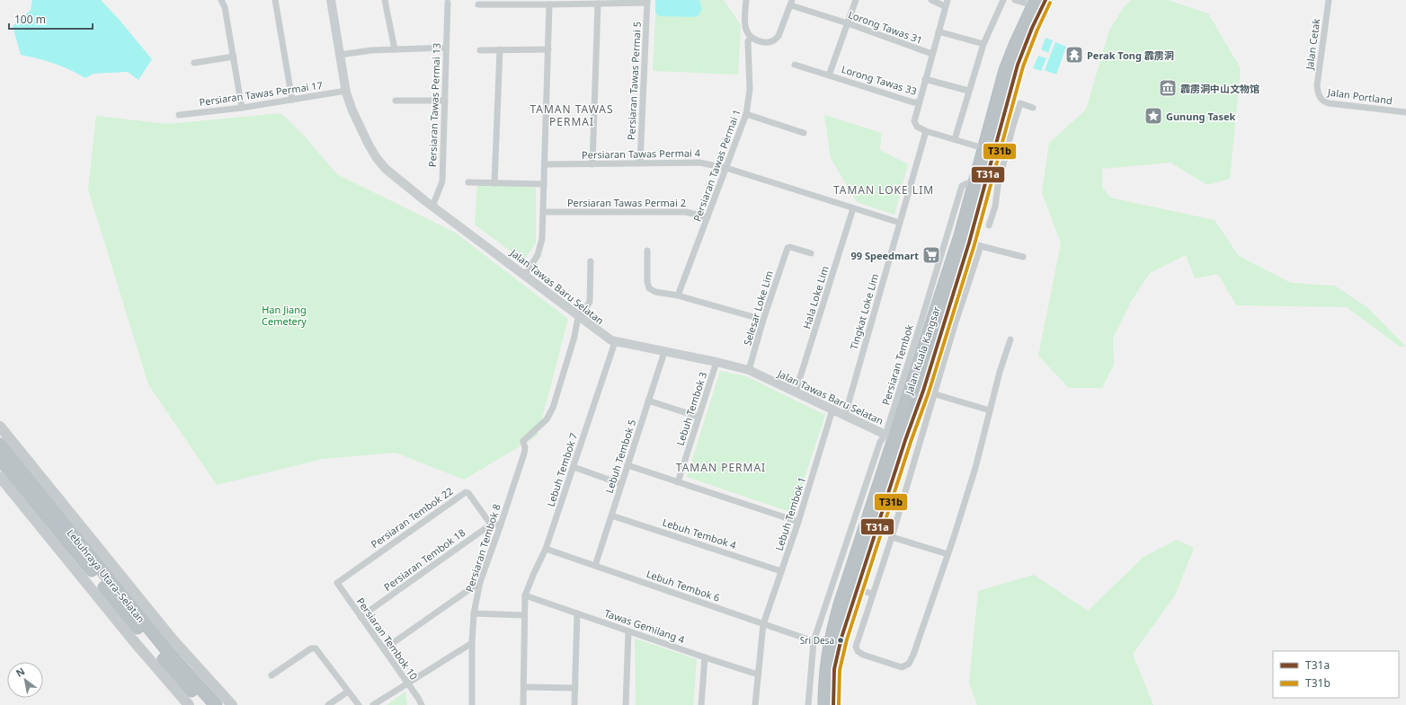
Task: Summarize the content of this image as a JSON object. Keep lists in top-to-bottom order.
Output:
{
  "streets": {
    "highway": ["Jalan Kuala Kangsar", "Lebuhraya Utara–Selatan"],
    "street": [
      "Lorong Tawas 31",
      "Jalan Cetak",
      "Lorong Tawas 33",
      "Persiaran Tawas Permai 5",
      "Persiaran Tawas Permai 17",
      "Jalan Portland",
      "Persiaran Tawas Permai 13",
      "Persiaran Tawas Permai 4",
      "Persiaran Tawas Permai 1",
      "Persiaran Tawas Permai 2",
      "Jalan Tawas Baru Selatan",
      "Hala Loke Lim",
      "Selesar Loke Lim",
      "Tingkat Loke Lim",
      "Lebuh Tembok 3",
      "Lebuh Tembok 5",
      "Lebuh Tembok 7",
      "Lebuh Tembok 1",
      "Persiaran Tembok 22",
      "Lebuh Tembok 4",
      "Persiaran Tembok 8",
      "Persiaran Tembok 18",
      "Lebuh Tembok 6",
      "Tawas Gemilang 4",
      "Persiaran Tembok 10"
    ]
  },
  "crossings": [
    ["Lorong Tawas 31", "Lorong Tawas 33"],
    ["Jalan Cetak", "Jalan Portland"],
    ["Persiaran Tawas Permai 5", "Persiaran Tawas Permai 4"],
    ["Persiaran Tawas Permai 17", "Jalan Tawas Baru Selatan"],
    ["Persiaran Tawas Permai 13", "Jalan Tawas Baru Selatan"],
    ["Persiaran Tawas Permai 4", "Persiaran Tawas Permai 1"],
    ["Persiaran Tawas Permai 4", "Hala Loke Lim"],
    ["Persiaran Tawas Permai 4", "Tingkat Loke Lim"],
    ["Persiaran Tawas Permai 1", "Persiaran Tawas Permai 2"],
    ["Jalan Tawas Baru Selatan", "Hala Loke Lim"],
    ["Jalan Tawas Baru Selatan", "Selesar Loke Lim"],
    ["Jalan Tawas Baru Selatan", "Tingkat Loke Lim"],
    ["Jalan Tawas Baru Selatan", "Jalan Kuala Kangsar"],
    ["Jalan Tawas Baru Selatan", "Lebuh Tembok 3"],
    ["Jalan Tawas Baru Selatan", "Lebuh Tembok 5"],
    ["Jalan Tawas Baru Selatan", "Lebuh Tembok 7"],
    ["Jalan Tawas Baru Selatan", "Lebuh Tembok 1"],
    ["Jalan Tawas Baru Selatan", "Persiaran Tembok 8"],
    ["Lebuh Tembok 5", "Lebuh Tembok 4"],
    ["Lebuh Tembok 5", "Lebuh Tembok 6"],
    ["Lebuh Tembok 7", "Lebuh Tembok 6"],
    ["Lebuh Tembok 7", "Tawas Gemilang 4"],
    ["Lebuh Tembok 1", "Lebuh Tembok 4"],
    ["Lebuh Tembok 1", "Lebuh Tembok 6"],
    ["Lebuh Tembok 1", "Tawas Gemilang 4"],
    ["Persiaran Tembok 22", "Persiaran Tembok 18"],
    ["Persiaran Tembok 22", "Persiaran Tembok 10"],
    ["Persiaran Tembok 18", "Persiaran Tembok 10"]
  ],
  "districts": ["TAMAN TAWAS PERMAI", "TAMAN LOKE LIM", "TAMAN PERMAI"],
  "parks": ["Han Jiang Cemetery"],
  "places": {
    "temple": ["Perak Tong 霹雳洞"],
    "museum": ["霹雳洞中山文物馆"],
    "place": ["Gunung Tasek"],
    "supermarket": ["99 Speedmart"],
    "other": ["Sri Desa"]
  },
  "lines": ["transit line T31a", "transit line T31b"],
  "legend": ["T31a", "T31b"],
  "scale_bar": "100 m",
  "north": "top left"
}
